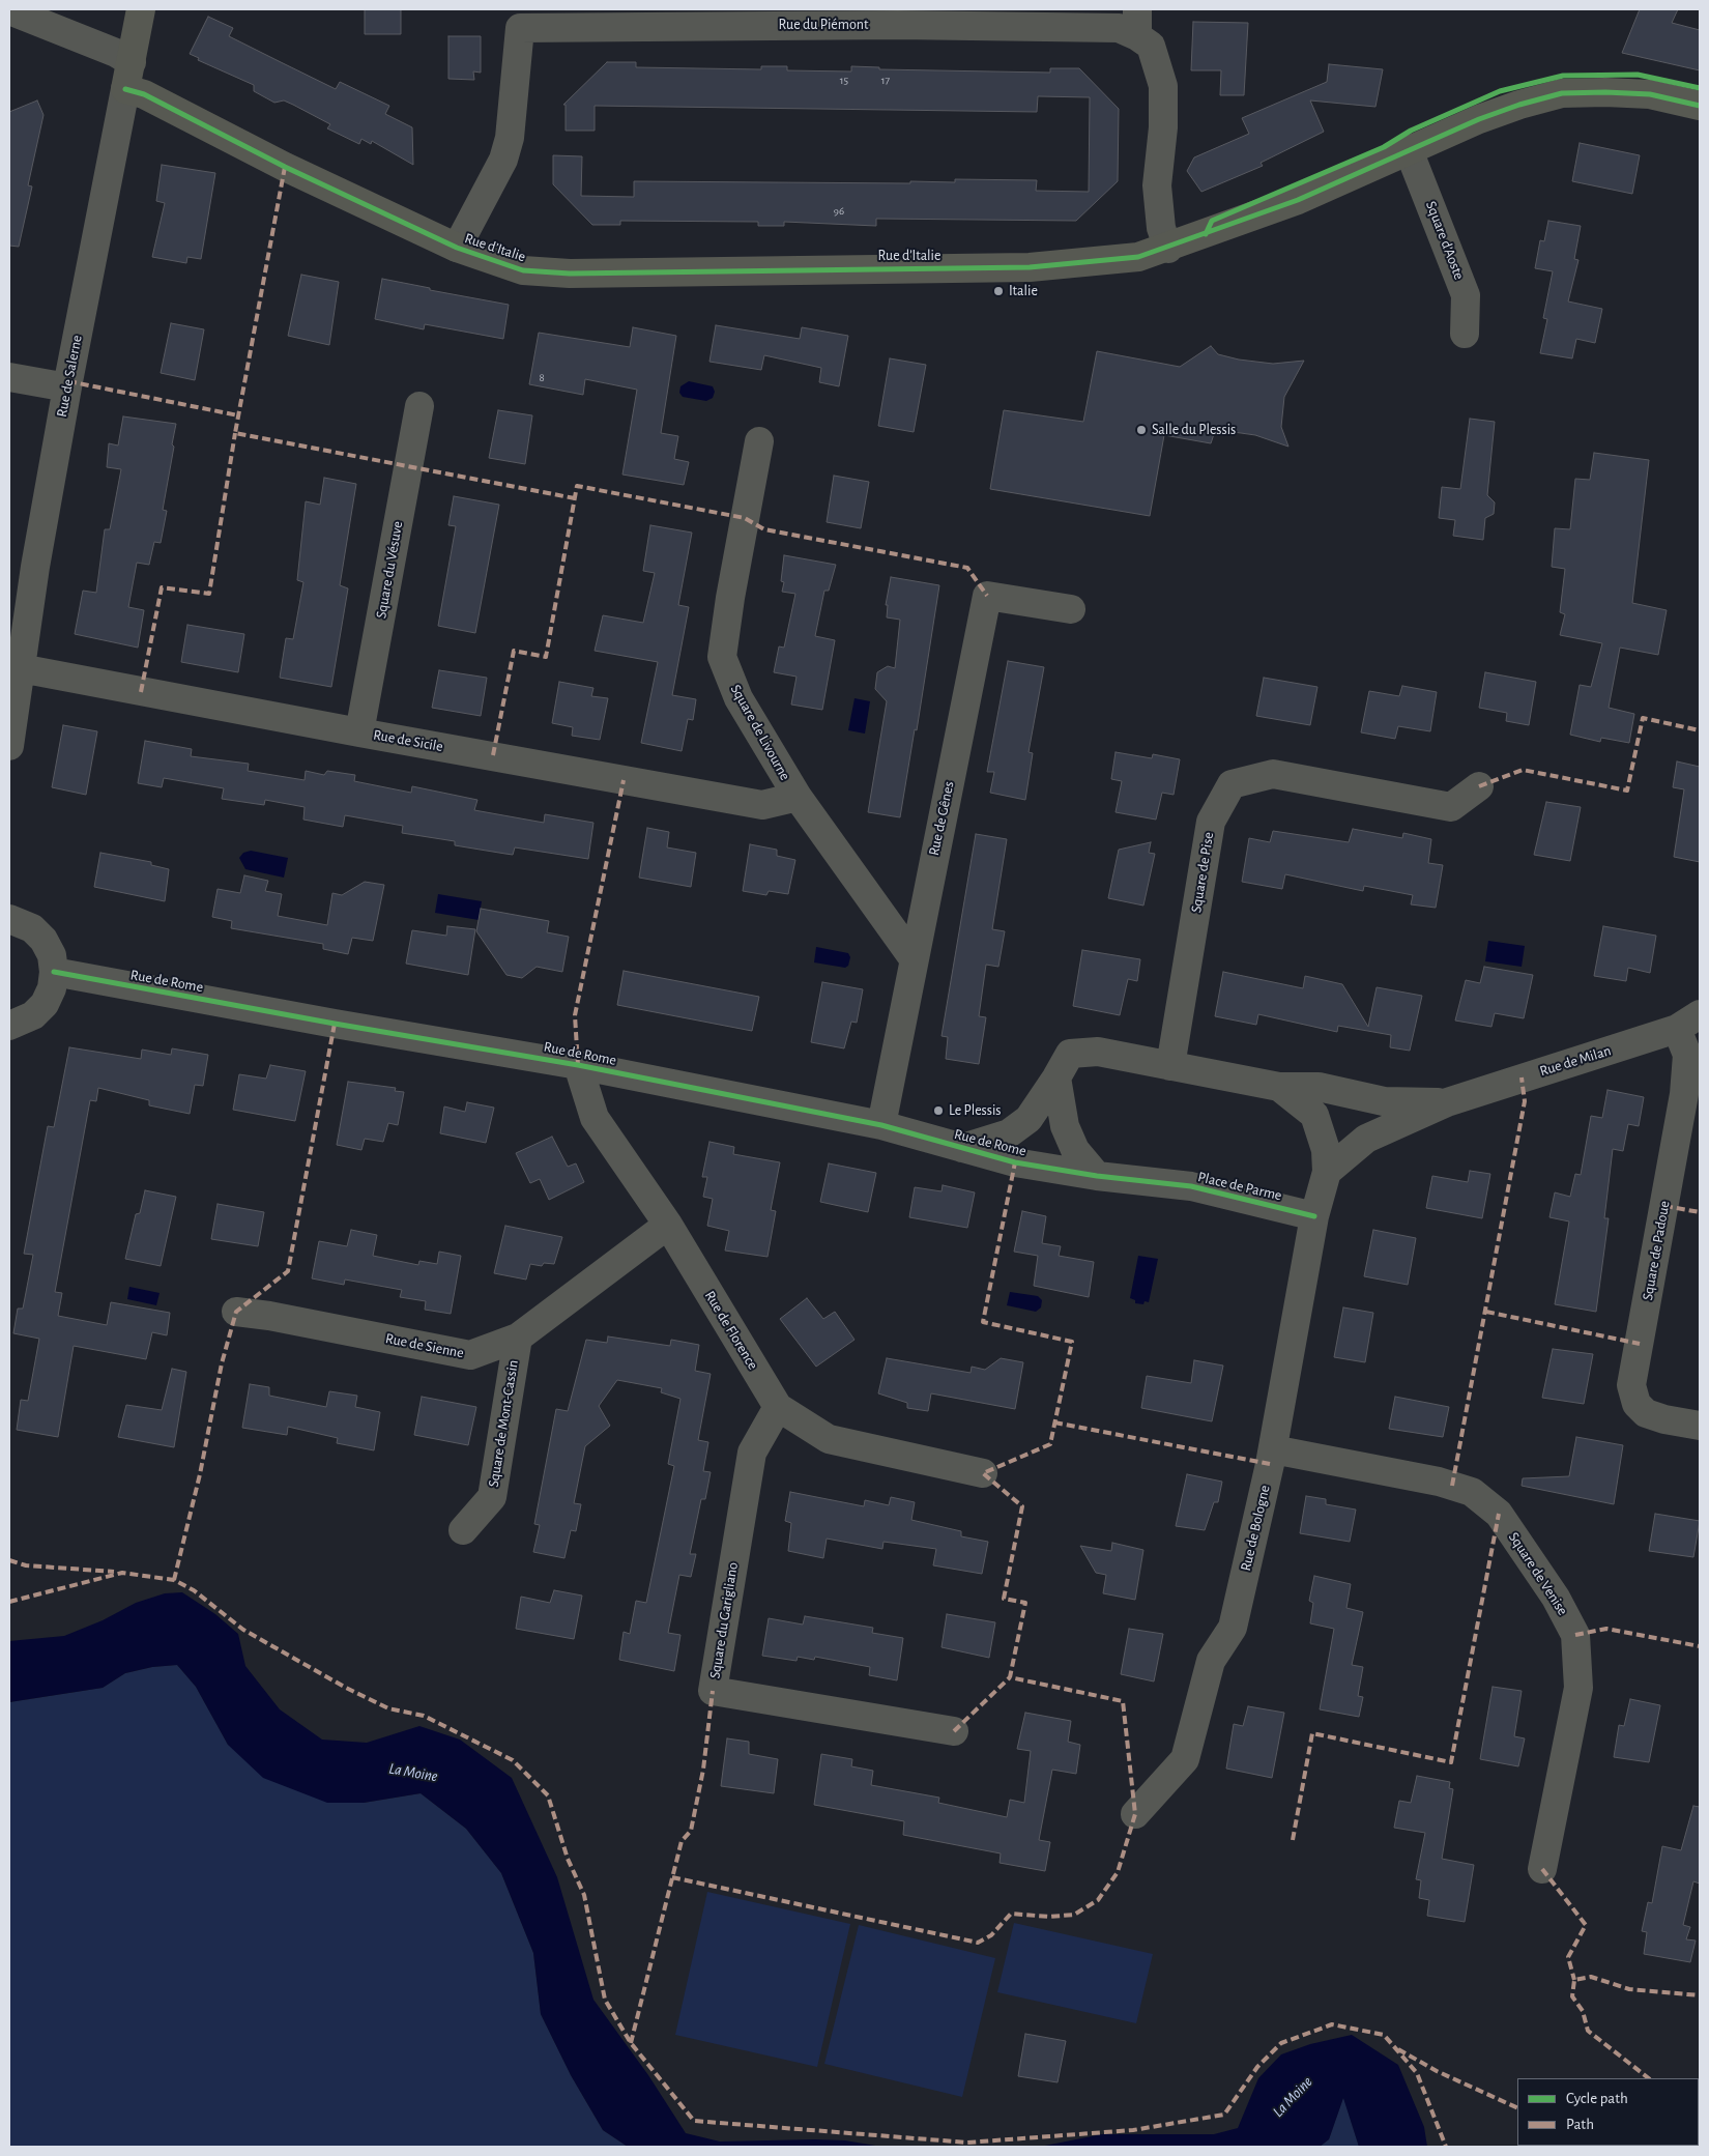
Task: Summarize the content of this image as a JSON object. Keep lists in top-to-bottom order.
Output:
{
  "streets": {
    "street": [
      "Rue du Piémont",
      "Square d’Aoste",
      "Rue d’Italie",
      "Rue de Salerne",
      "Square du Vésuve",
      "Square de Livourne",
      "Rue de Sicile",
      "Rue de Gênes",
      "Square de Pise",
      "Rue de Rome",
      "Rue de Milan",
      "Place de Parme",
      "Square de Padoue",
      "Rue de Florence",
      "Rue de Sienne",
      "Square de Mont-Cassin",
      "Rue de Bologne",
      "Square de Venise",
      "Square du Garigliano"
    ]
  },
  "crossings": [
    ["Rue du Piémont", "Rue d’Italie"],
    ["Square d’Aoste", "Rue d’Italie"],
    ["Rue d’Italie", "Rue de Salerne"],
    ["Rue de Salerne", "Rue de Sicile"],
    ["Square du Vésuve", "Rue de Sicile"],
    ["Square de Livourne", "Rue de Sicile"],
    ["Square de Livourne", "Rue de Gênes"],
    ["Rue de Gênes", "Rue de Rome"],
    ["Rue de Rome", "Place de Parme"],
    ["Rue de Rome", "Rue de Florence"],
    ["Rue de Milan", "Square de Padoue"],
    ["Place de Parme", "Rue de Bologne"],
    ["Rue de Florence", "Rue de Sienne"],
    ["Rue de Florence", "Square du Garigliano"],
    ["Rue de Sienne", "Square de Mont-Cassin"],
    ["Rue de Bologne", "Square de Venise"]
  ],
  "water": ["La Moine"],
  "places": ["Italie", "Salle du Plessis", "Le Plessis"],
  "house_numbers": [
    "15",
    "17",
    "96",
    "8"
  ],
  "legend": ["Cycle path", "Path"]
}
